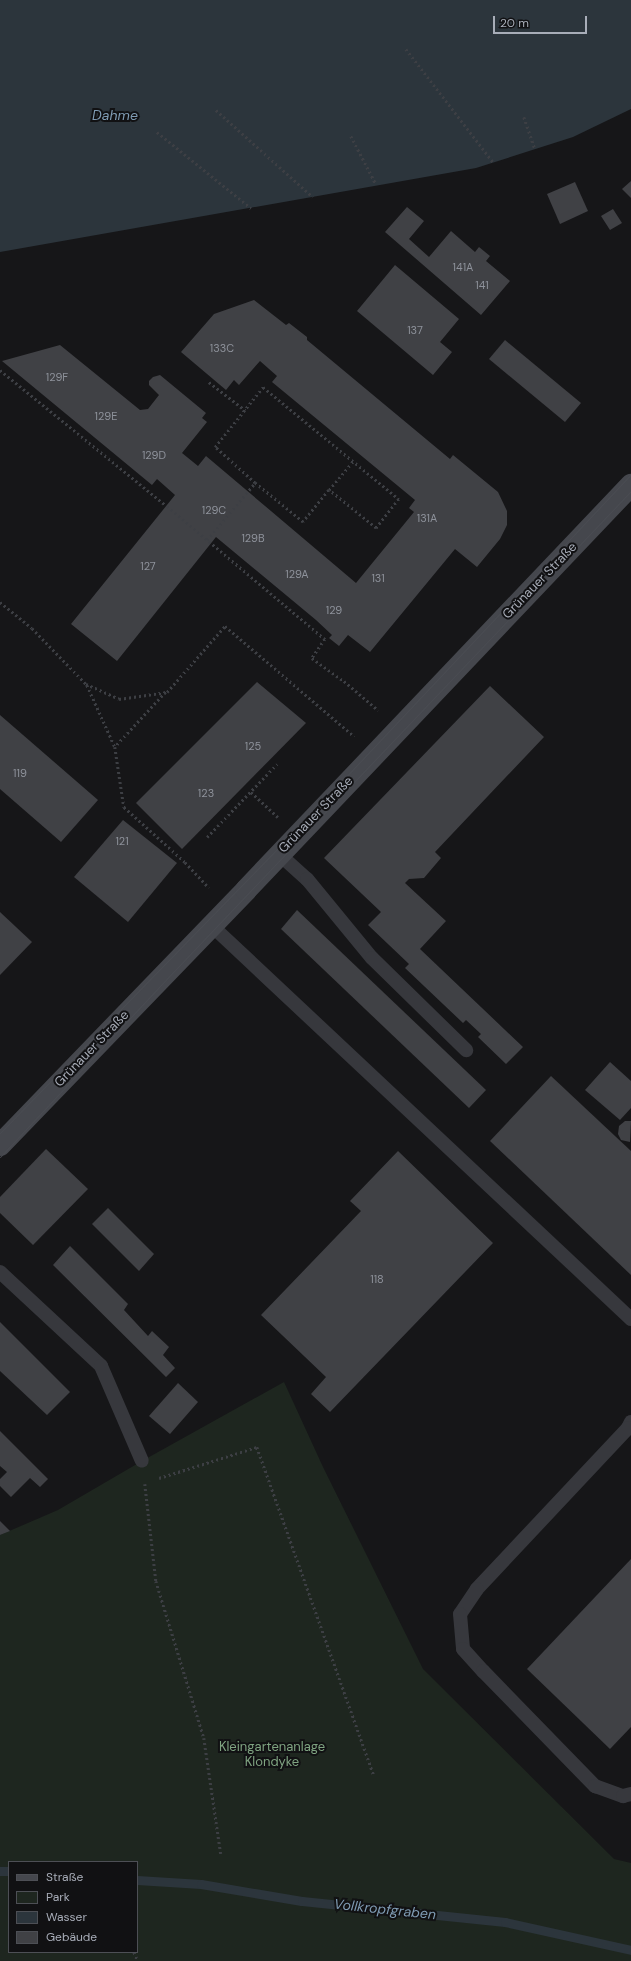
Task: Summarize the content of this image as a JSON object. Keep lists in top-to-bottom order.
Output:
{
  "streets": {
    "main road": ["Grünauer Straße"]
  },
  "water": ["Dahme", "Vollkropfgraben"],
  "parks": ["Kleingartenanlage Klondyke"],
  "house_numbers": [
    "141A",
    "141",
    "137",
    "133C",
    "129F",
    "129E",
    "129D",
    "129C",
    "131A",
    "129B",
    "127",
    "129A",
    "131",
    "129",
    "125",
    "119",
    "123",
    "121",
    "118"
  ],
  "legend": [
    "Straße",
    "Park",
    "Wasser",
    "Gebäude"
  ],
  "scale_bar": "20 m"
}
